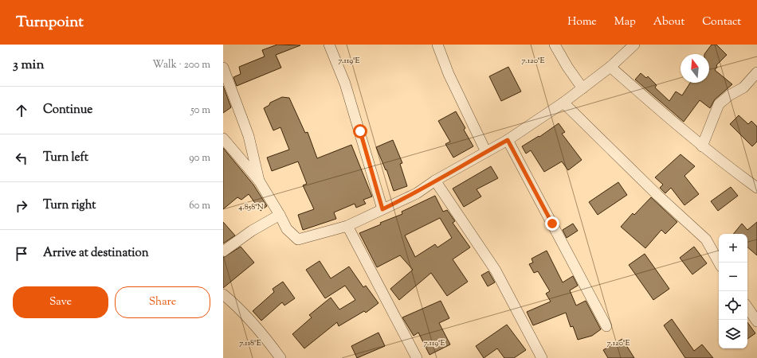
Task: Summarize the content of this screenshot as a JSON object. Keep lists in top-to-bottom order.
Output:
{
  "north": "top",
  "page": {
    "header": "Turnpoint",
    "nav": [
      "Home",
      "Map",
      "About",
      "Contact"
    ],
    "heading": ["3 min", "Walk · 200 m"],
    "list": [
      ["Continue", "50 m"],
      ["Turn left", "90 m"],
      ["Turn right", "60 m"],
      "Arrive at destination"
    ],
    "map_buttons": ["+", "−"],
    "buttons": ["Save", "Share"]
  },
  "coordinates": [
    "7.119°E",
    "7.120°E",
    "4.858°N",
    "7.118°E"
  ]
}
